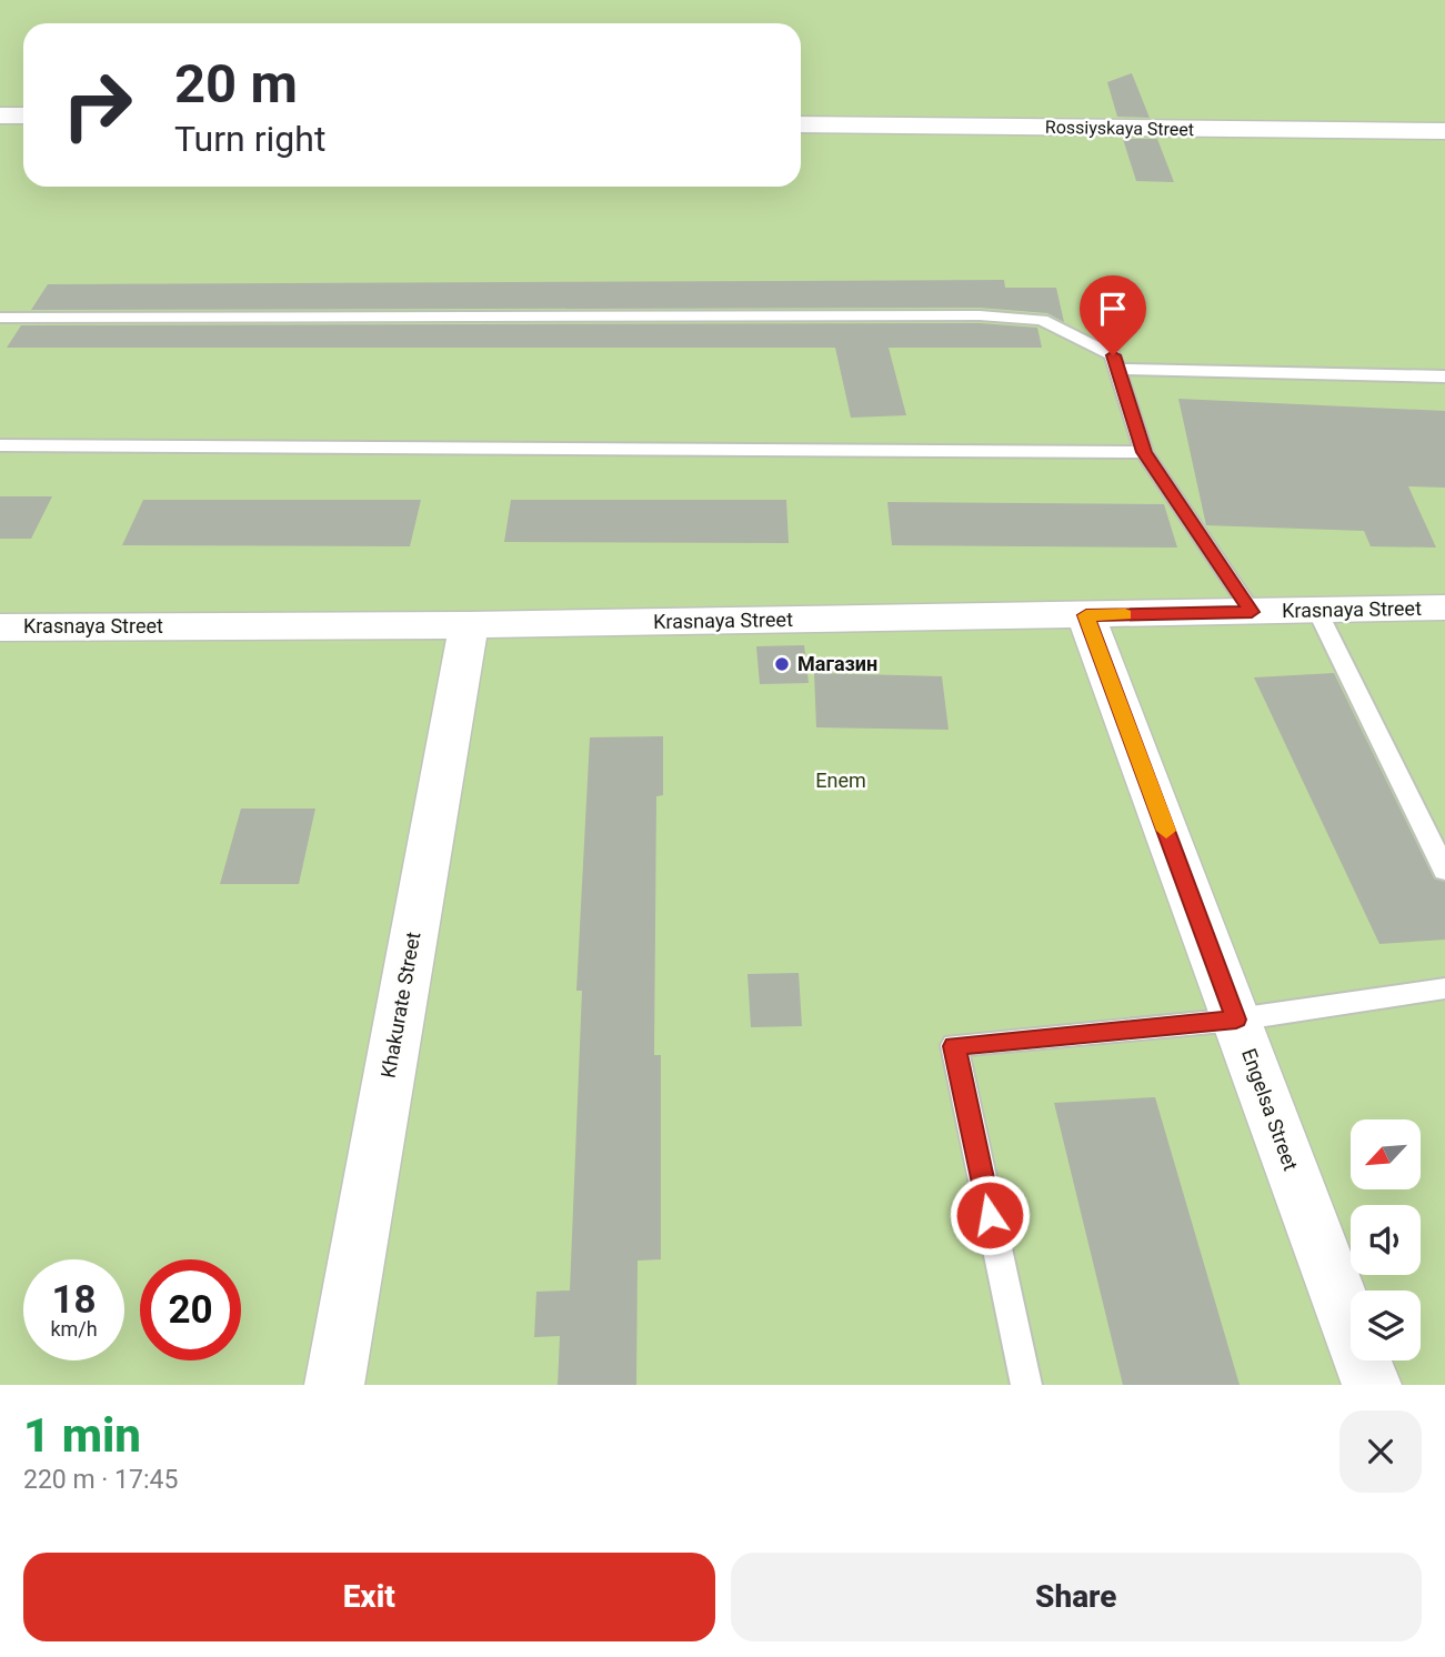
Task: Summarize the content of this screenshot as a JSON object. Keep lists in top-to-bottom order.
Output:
{
  "streets": {
    "street": [
      "Rossiyskaya Street",
      "Krasnaya Street",
      "Khakurate Street",
      "Engelsa Street"
    ]
  },
  "crossings": [
    ["Krasnaya Street", "Khakurate Street"],
    ["Krasnaya Street", "Engelsa Street"]
  ],
  "parks": ["Enem"],
  "places": ["Магазин"],
  "north": "bottom left",
  "page": {
    "turn": ["20 m", "Turn right"],
    "speed": "18 km/h",
    "limit": "20",
    "heading": ["1 min", "220 m · 17:45"],
    "buttons": ["Exit", "Share"]
  }
}
